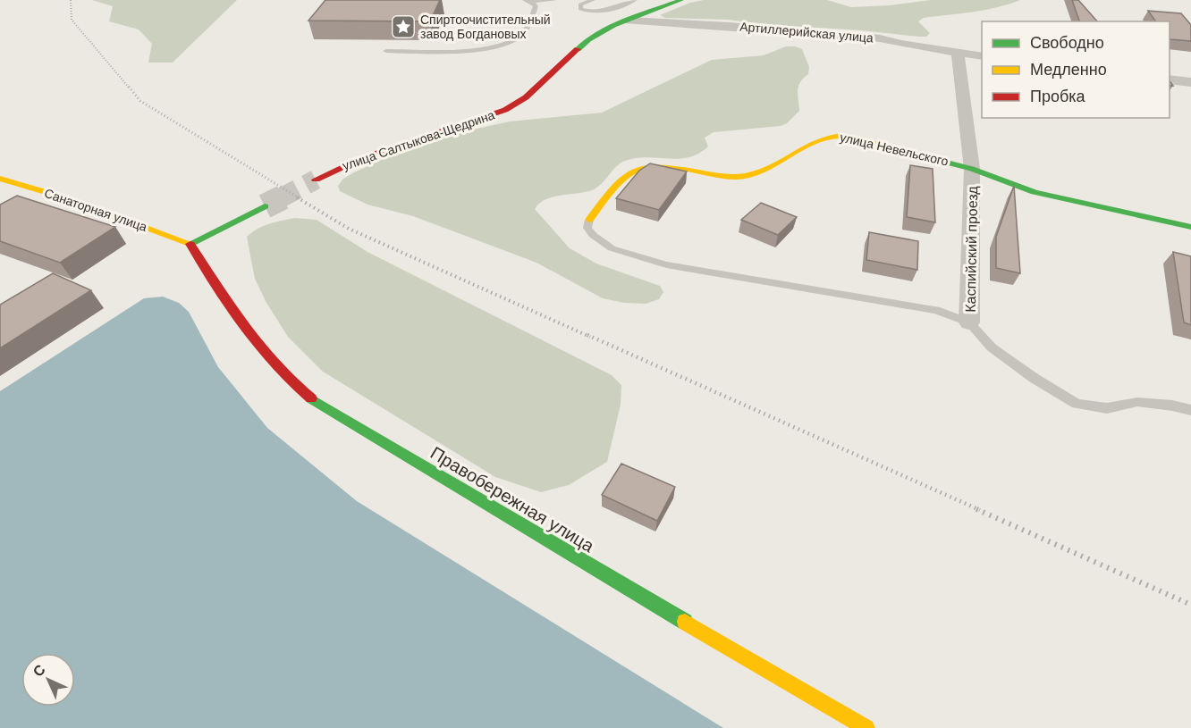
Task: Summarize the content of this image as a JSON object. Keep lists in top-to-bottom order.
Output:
{
  "streets": {
    "street": [
      "Артиллерийская улица",
      "улица Салтыкова-Щедрина",
      "улица Невельского",
      "Санаторная улица",
      "Каспийский проезд",
      "Правобережная улица"
    ]
  },
  "crossings": [
    ["Артиллерийская улица", "улица Салтыкова-Щедрина"],
    ["Артиллерийская улица", "Каспийский проезд"],
    ["улица Невельского", "Каспийский проезд"],
    ["Санаторная улица", "Правобережная улица"]
  ],
  "places": {
    "place": ["Спиртоочистительный завод Богдановых"]
  },
  "legend": ["Свободно", "Медленно", "Пробка"],
  "north": "top left"
}
